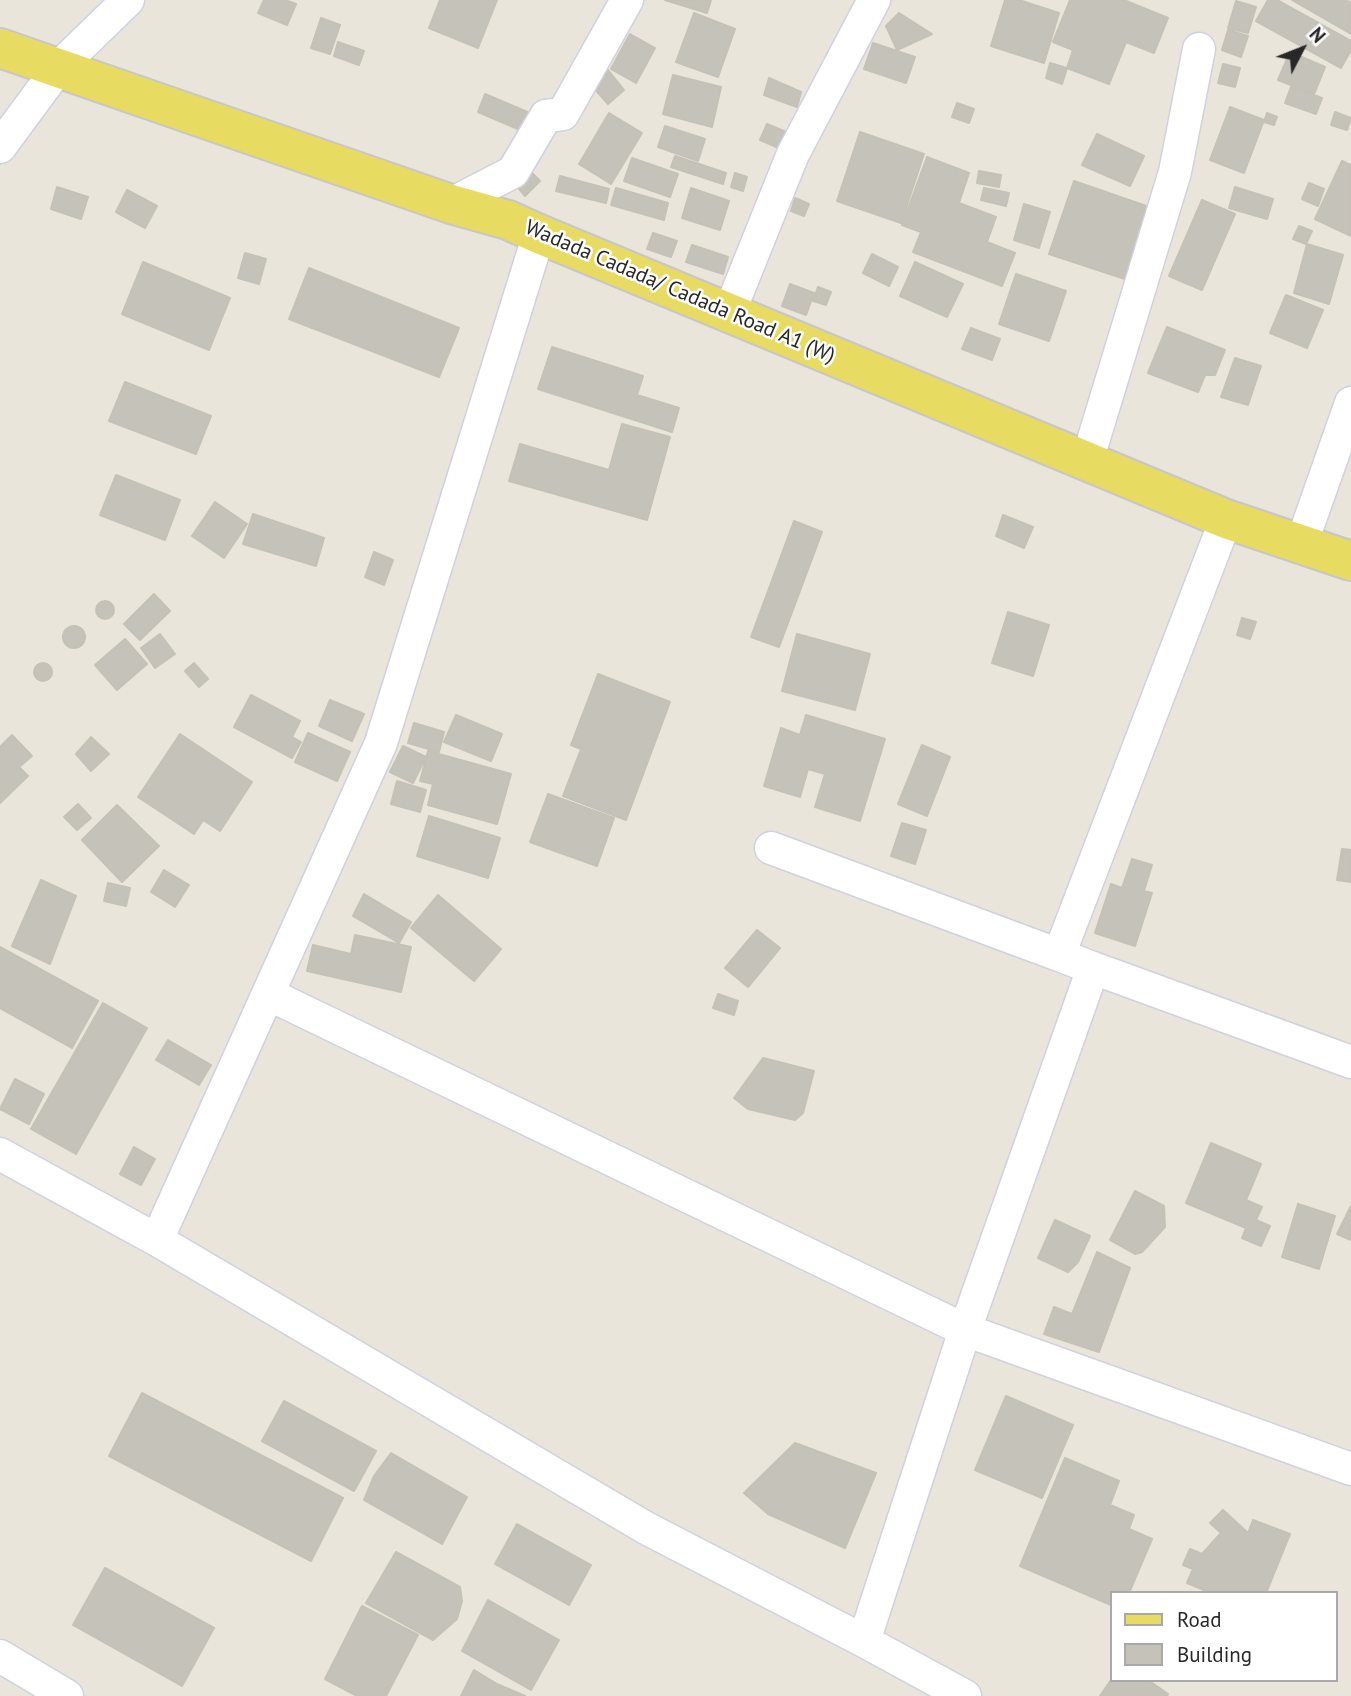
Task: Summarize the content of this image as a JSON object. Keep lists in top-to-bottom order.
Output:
{
  "streets": {
    "main road": ["Wadada Cadada/ Cadada Road A1 (W)"]
  },
  "legend": ["Road", "Building"],
  "north": "top right"
}
